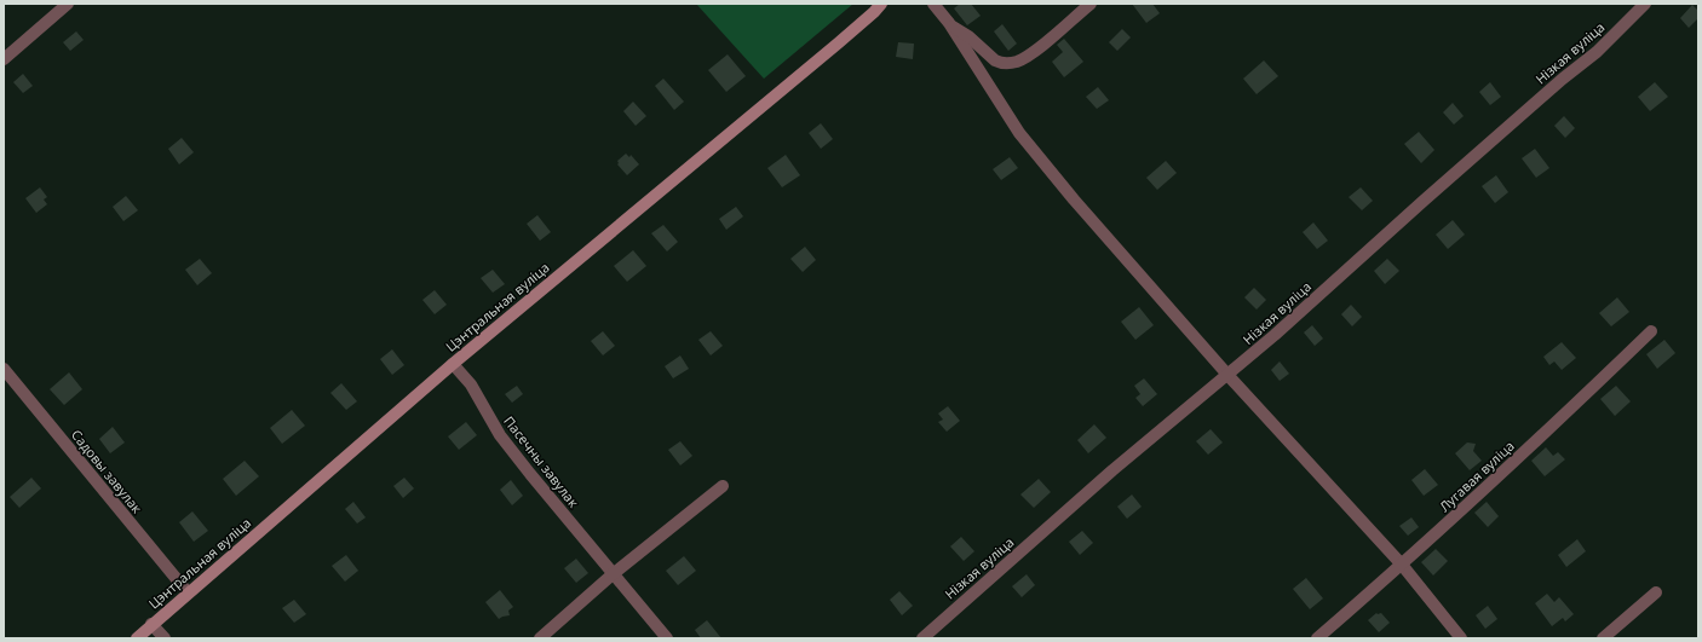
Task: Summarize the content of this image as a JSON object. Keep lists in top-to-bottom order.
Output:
{
  "streets": {
    "main road": ["Цэнтральная вуліца"],
    "street": [
      "Нізкая вуліца",
      "Пасечны завулак",
      "Садовы завулак",
      "Лугавая вуліца"
    ]
  },
  "crossings": [
    ["Цэнтральная вуліца", "Пасечны завулак"],
    ["Цэнтральная вуліца", "Садовы завулак"]
  ]
}
